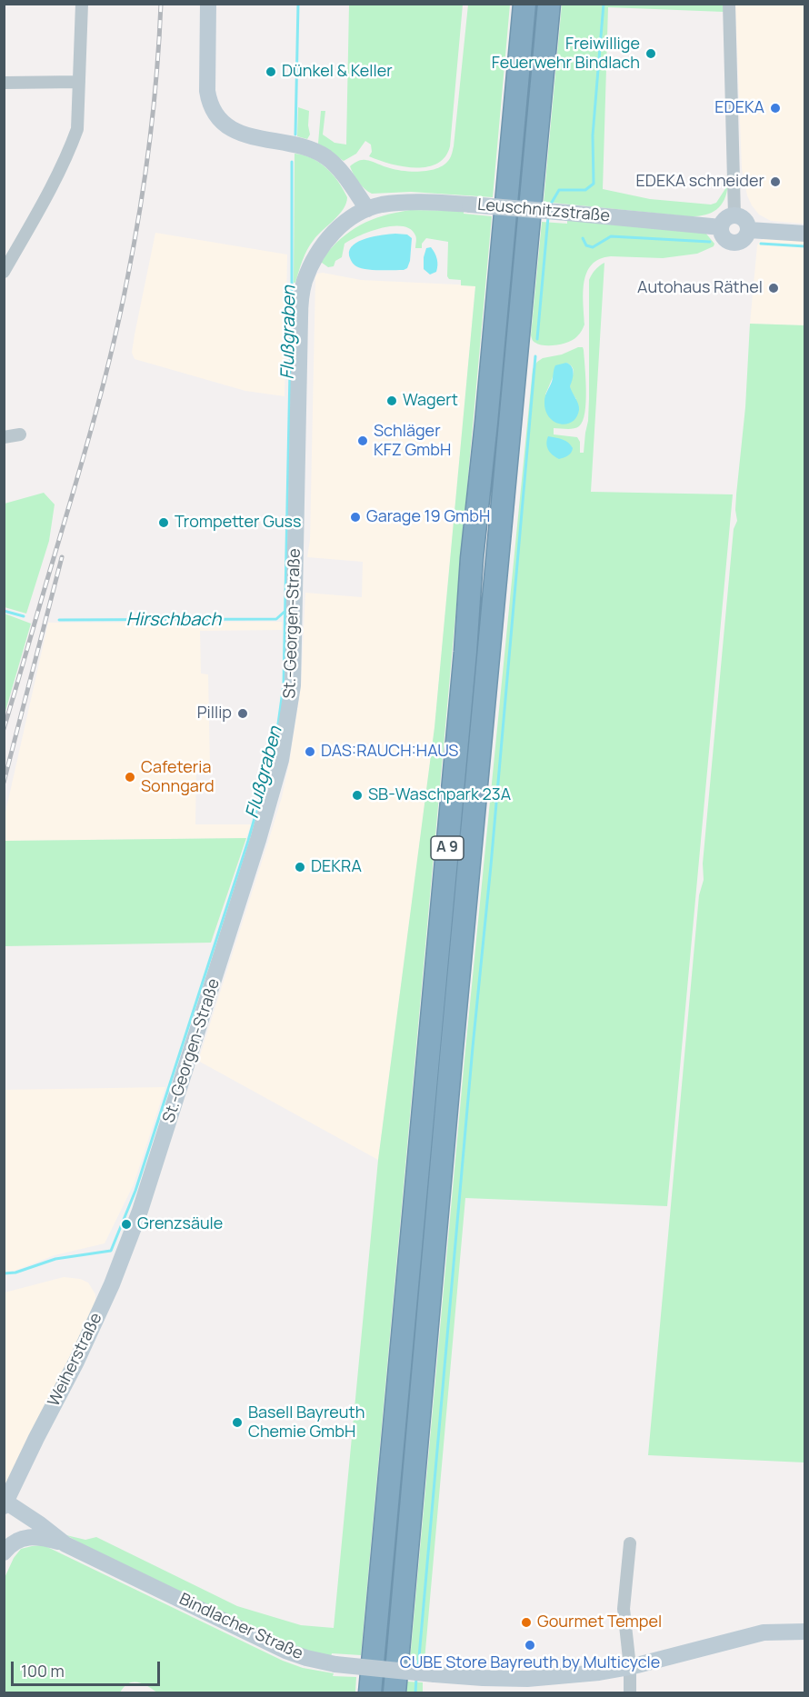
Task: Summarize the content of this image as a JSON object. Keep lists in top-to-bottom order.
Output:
{
  "streets": {
    "highway": ["A 9"],
    "street": [
      "Leuschnitzstraße",
      "St.-Georgen-Straße",
      "Weiherstraße",
      "Bindlacher Straße"
    ]
  },
  "crossings": [
    ["Leuschnitzstraße", "St.-Georgen-Straße"],
    ["St.-Georgen-Straße", "Weiherstraße"],
    ["Weiherstraße", "Bindlacher Straße"]
  ],
  "water": ["Flußgraben", "Hirschbach"],
  "places": [
    "Freiwillige Feuerwehr Bindlach",
    "Dünkel & Keller",
    "EDEKA",
    "EDEKA schneider",
    "Autohaus Räthel",
    "Wagert",
    "Schläger KFZ GmbH",
    "Garage 19 GmbH",
    "Trompetter Guss",
    "Pillip",
    "DAS:RAUCH:HAUS",
    "Cafeteria Sonngard",
    "SB-Waschpark 23A",
    "DEKRA",
    "Grenzsäule",
    "Basell Bayreuth Chemie GmbH",
    "Gourmet Tempel",
    "CUBE Store Bayreuth by Multicycle"
  ],
  "scale_bar": "100 m"
}
